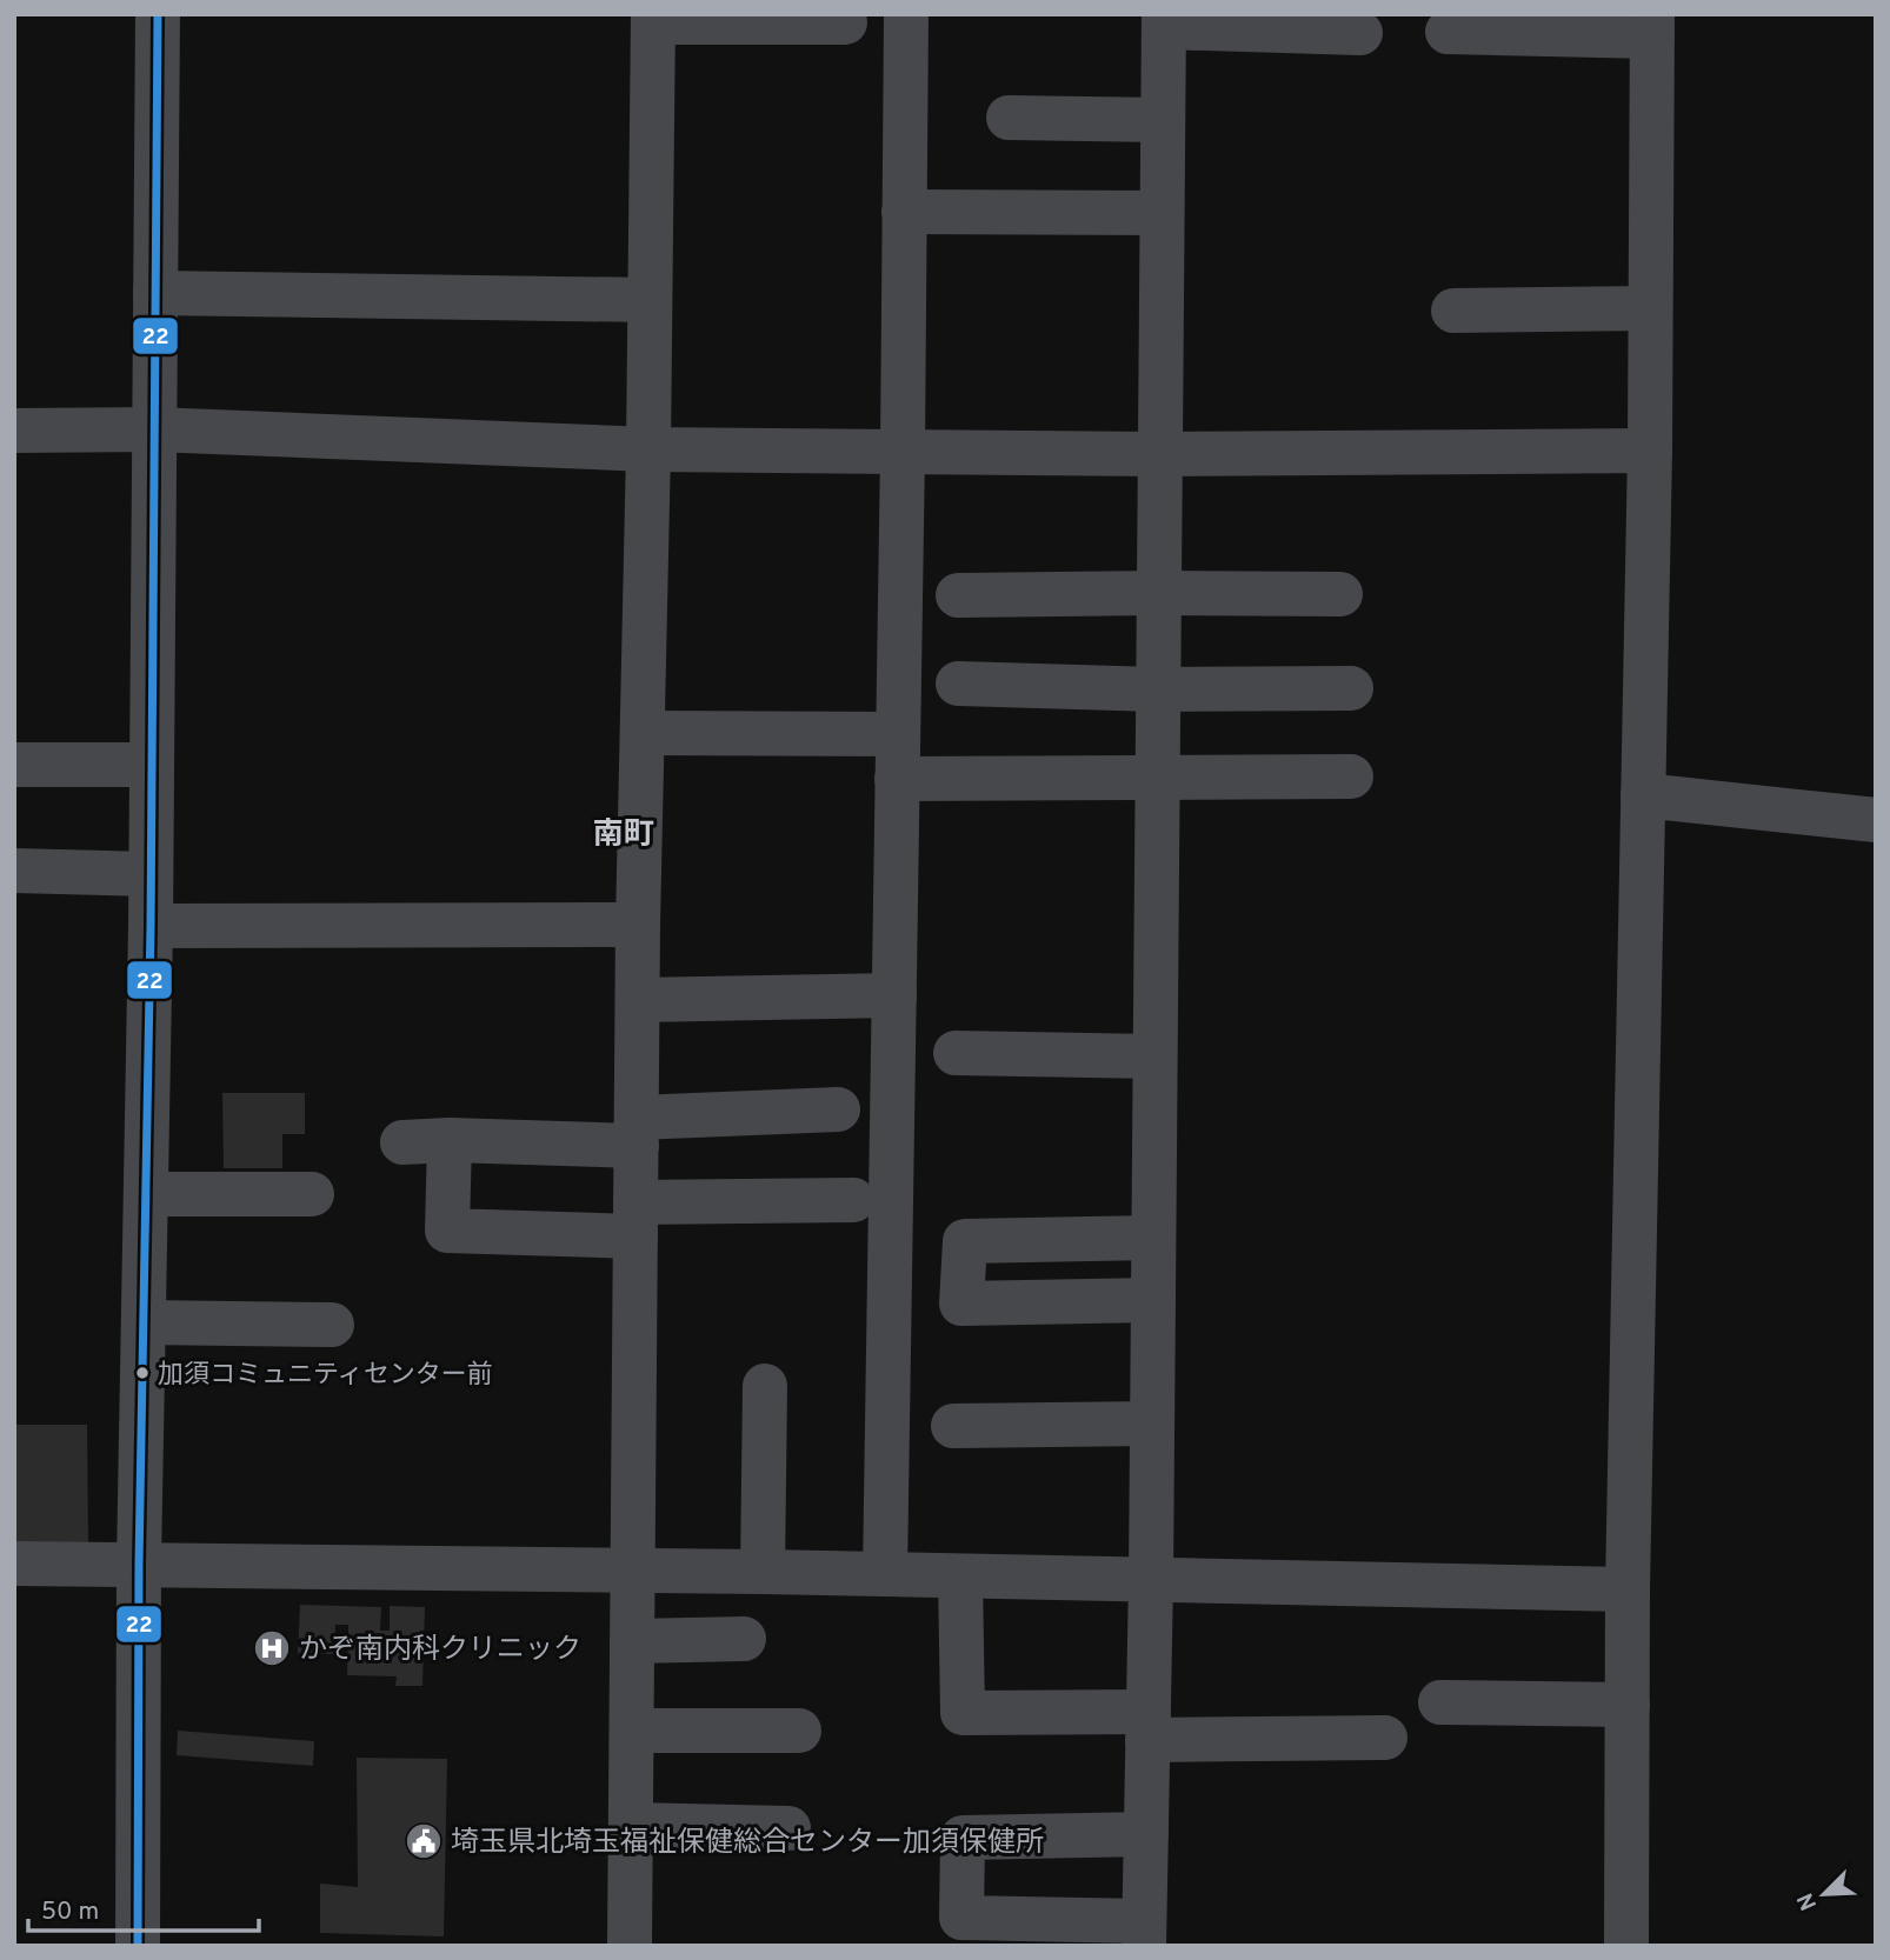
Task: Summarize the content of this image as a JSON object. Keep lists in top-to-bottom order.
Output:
{
  "districts": ["南町"],
  "places": {
    "other": ["加須コミュニティセンター前"],
    "hospital": ["かぞ南内科クリニック"],
    "public building": ["埼玉県北埼玉福祉保健総合センター加須保健所"]
  },
  "lines": ["transit line 22"],
  "scale_bar": "50 m",
  "north": "bottom left"
}
